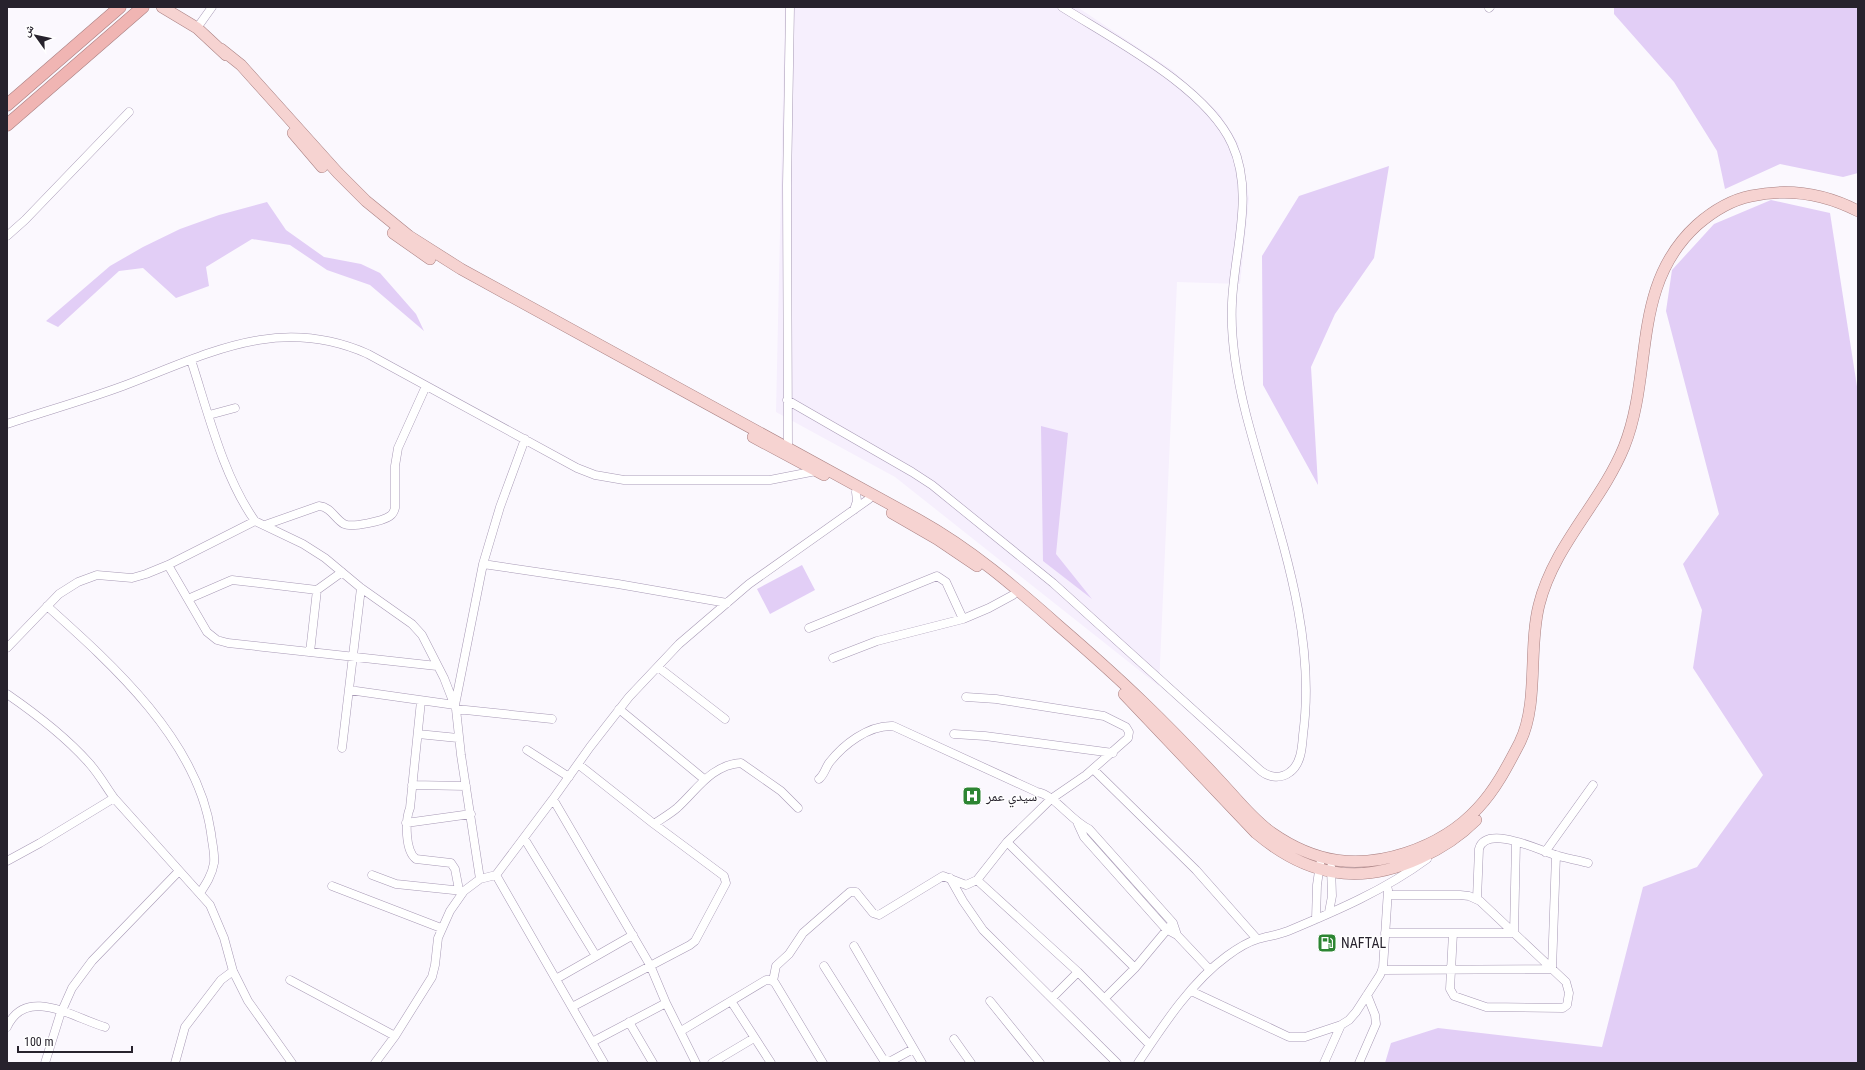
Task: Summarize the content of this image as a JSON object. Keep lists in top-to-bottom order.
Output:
{
  "places": {
    "hospital": ["سيدي عمر"],
    "fuel station": ["NAFTAL"]
  },
  "scale_bar": "100 m",
  "north": "top left"
}
